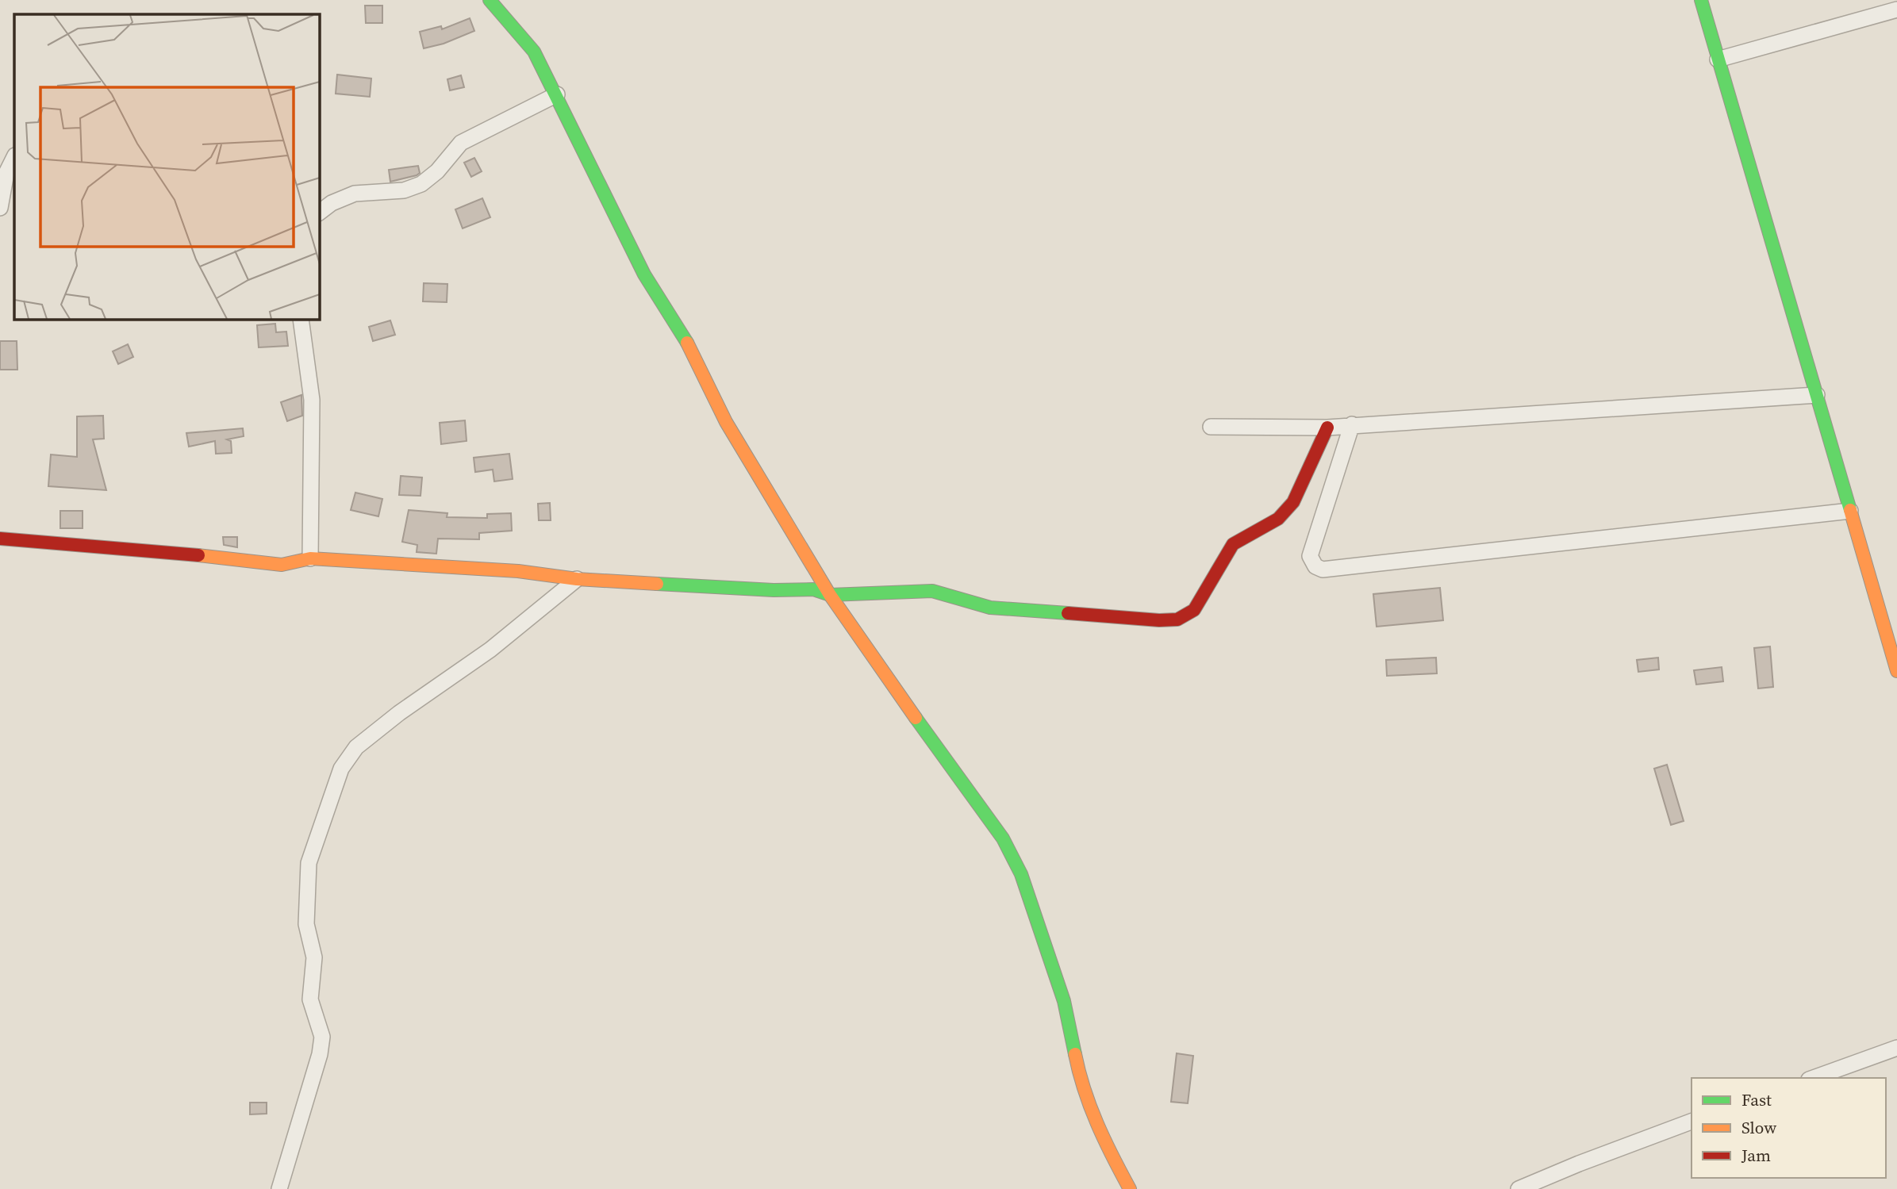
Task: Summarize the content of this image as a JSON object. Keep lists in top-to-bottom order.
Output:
{
  "legend": ["Fast", "Slow", "Jam"]
}
